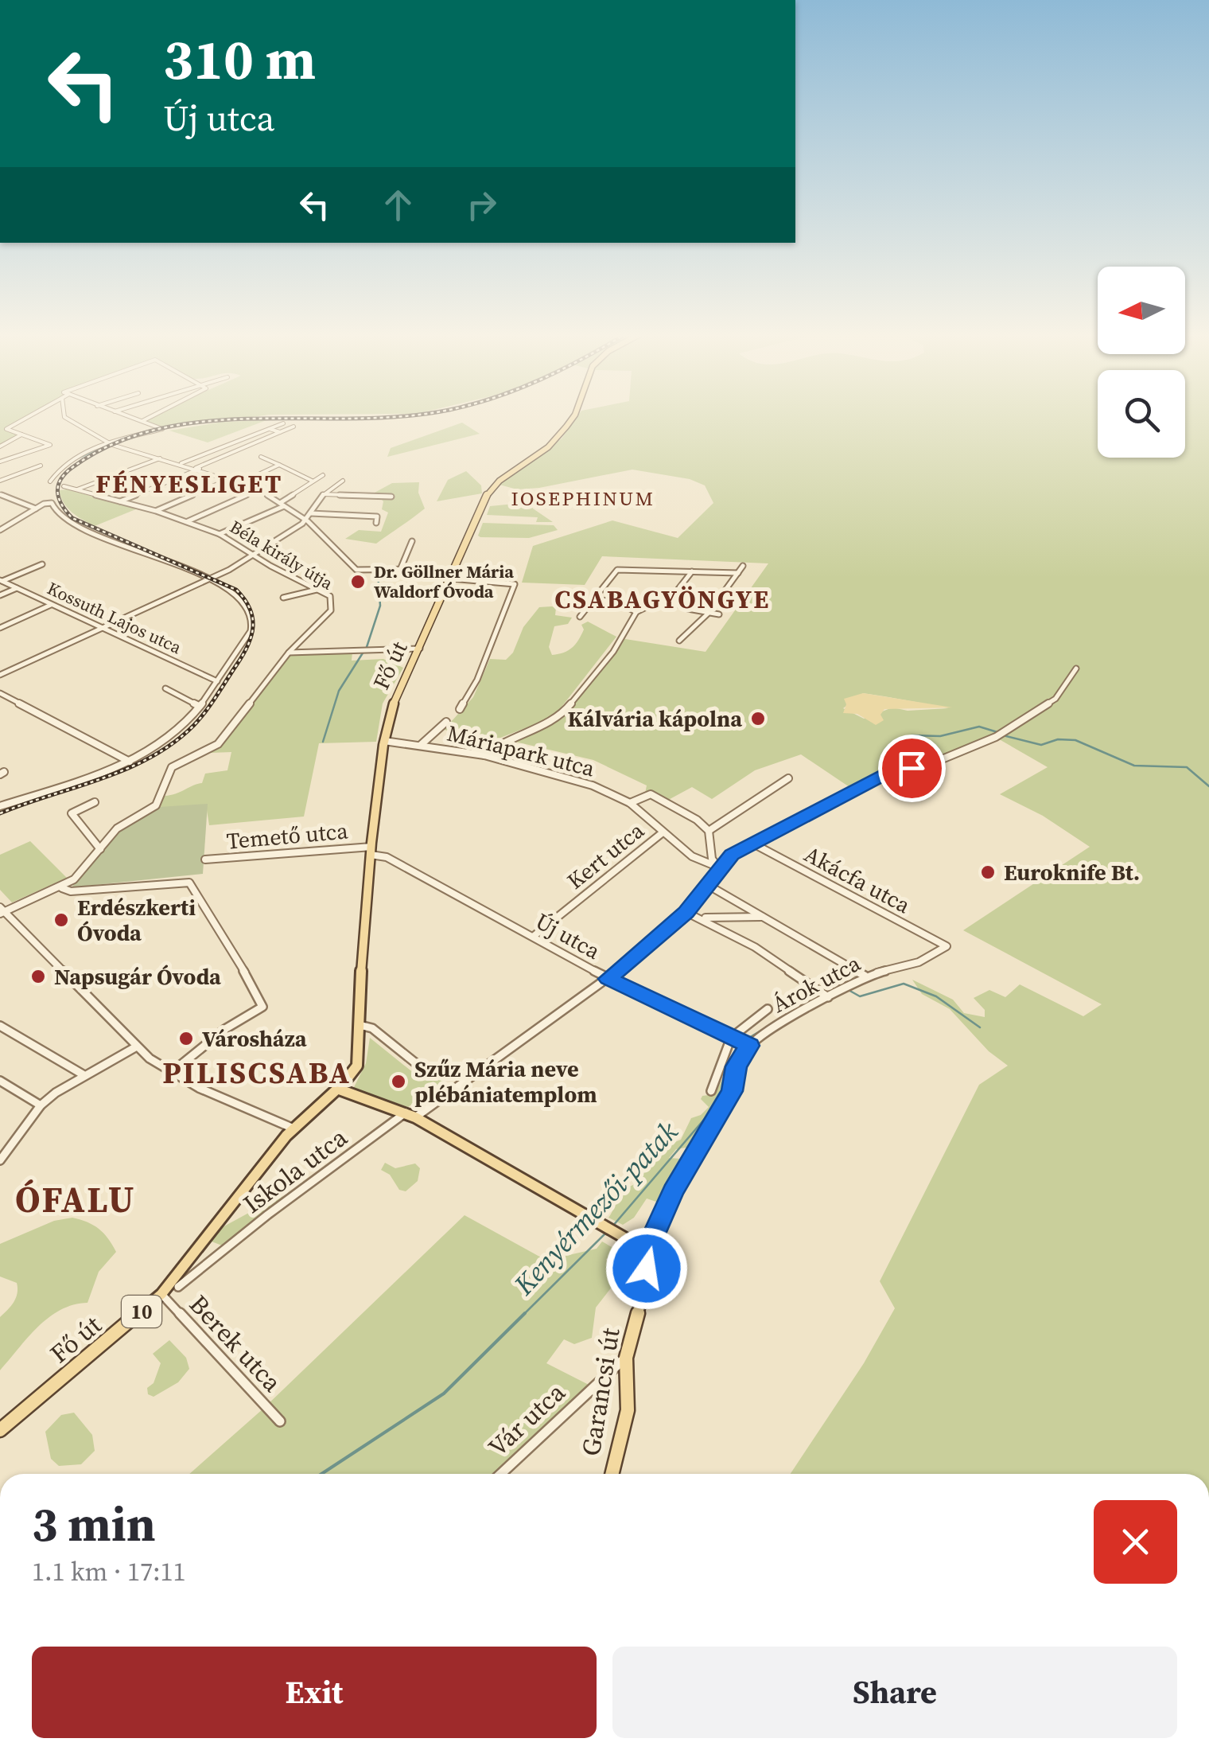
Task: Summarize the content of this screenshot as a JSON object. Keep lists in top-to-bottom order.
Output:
{
  "streets": {
    "main road": ["Fő út", "10", "Garancsi út"],
    "street": [
      "Béla király útja",
      "Kossuth Lajos utca",
      "Máriapark utca",
      "Temető utca",
      "Kert utca",
      "Akácfa utca",
      "Új utca",
      "Árok utca",
      "Iskola utca",
      "Berek utca",
      "Vár utca"
    ]
  },
  "crossings": [
    ["Fő út", "Máriapark utca"],
    ["Fő út", "Temető utca"],
    ["Fő út", "Új utca"],
    ["Fő út", "10"],
    ["Fő út", "Berek utca"],
    ["Máriapark utca", "Kert utca"],
    ["Máriapark utca", "Iskola utca"],
    ["Temető utca", "Új utca"],
    ["Kert utca", "Új utca"],
    ["Akácfa utca", "Árok utca"],
    ["Akácfa utca", "Iskola utca"],
    ["Új utca", "Árok utca"],
    ["Új utca", "Iskola utca"],
    ["Árok utca", "Garancsi út"],
    ["Garancsi út", "Vár utca"]
  ],
  "districts": [
    "FÉNYESLIGET",
    "IOSEPHINUM",
    "CSABAGYÖNGYE",
    "PILISCSABA",
    "ÓFALU"
  ],
  "water": ["Kenyérmezői-patak"],
  "places": [
    "Dr. Göllner Mária Waldorf Óvoda",
    "Kálvária kápolna",
    "Euroknife Bt.",
    "Erdészkerti Óvoda",
    "Napsugár Óvoda",
    "Városháza",
    "Szűz Mária neve plébániatemplom"
  ],
  "north": "left",
  "page": {
    "turn": ["310 m", "Új utca"],
    "heading": ["3 min", "1.1 km · 17:11"],
    "buttons": ["Exit", "Share"]
  }
}
